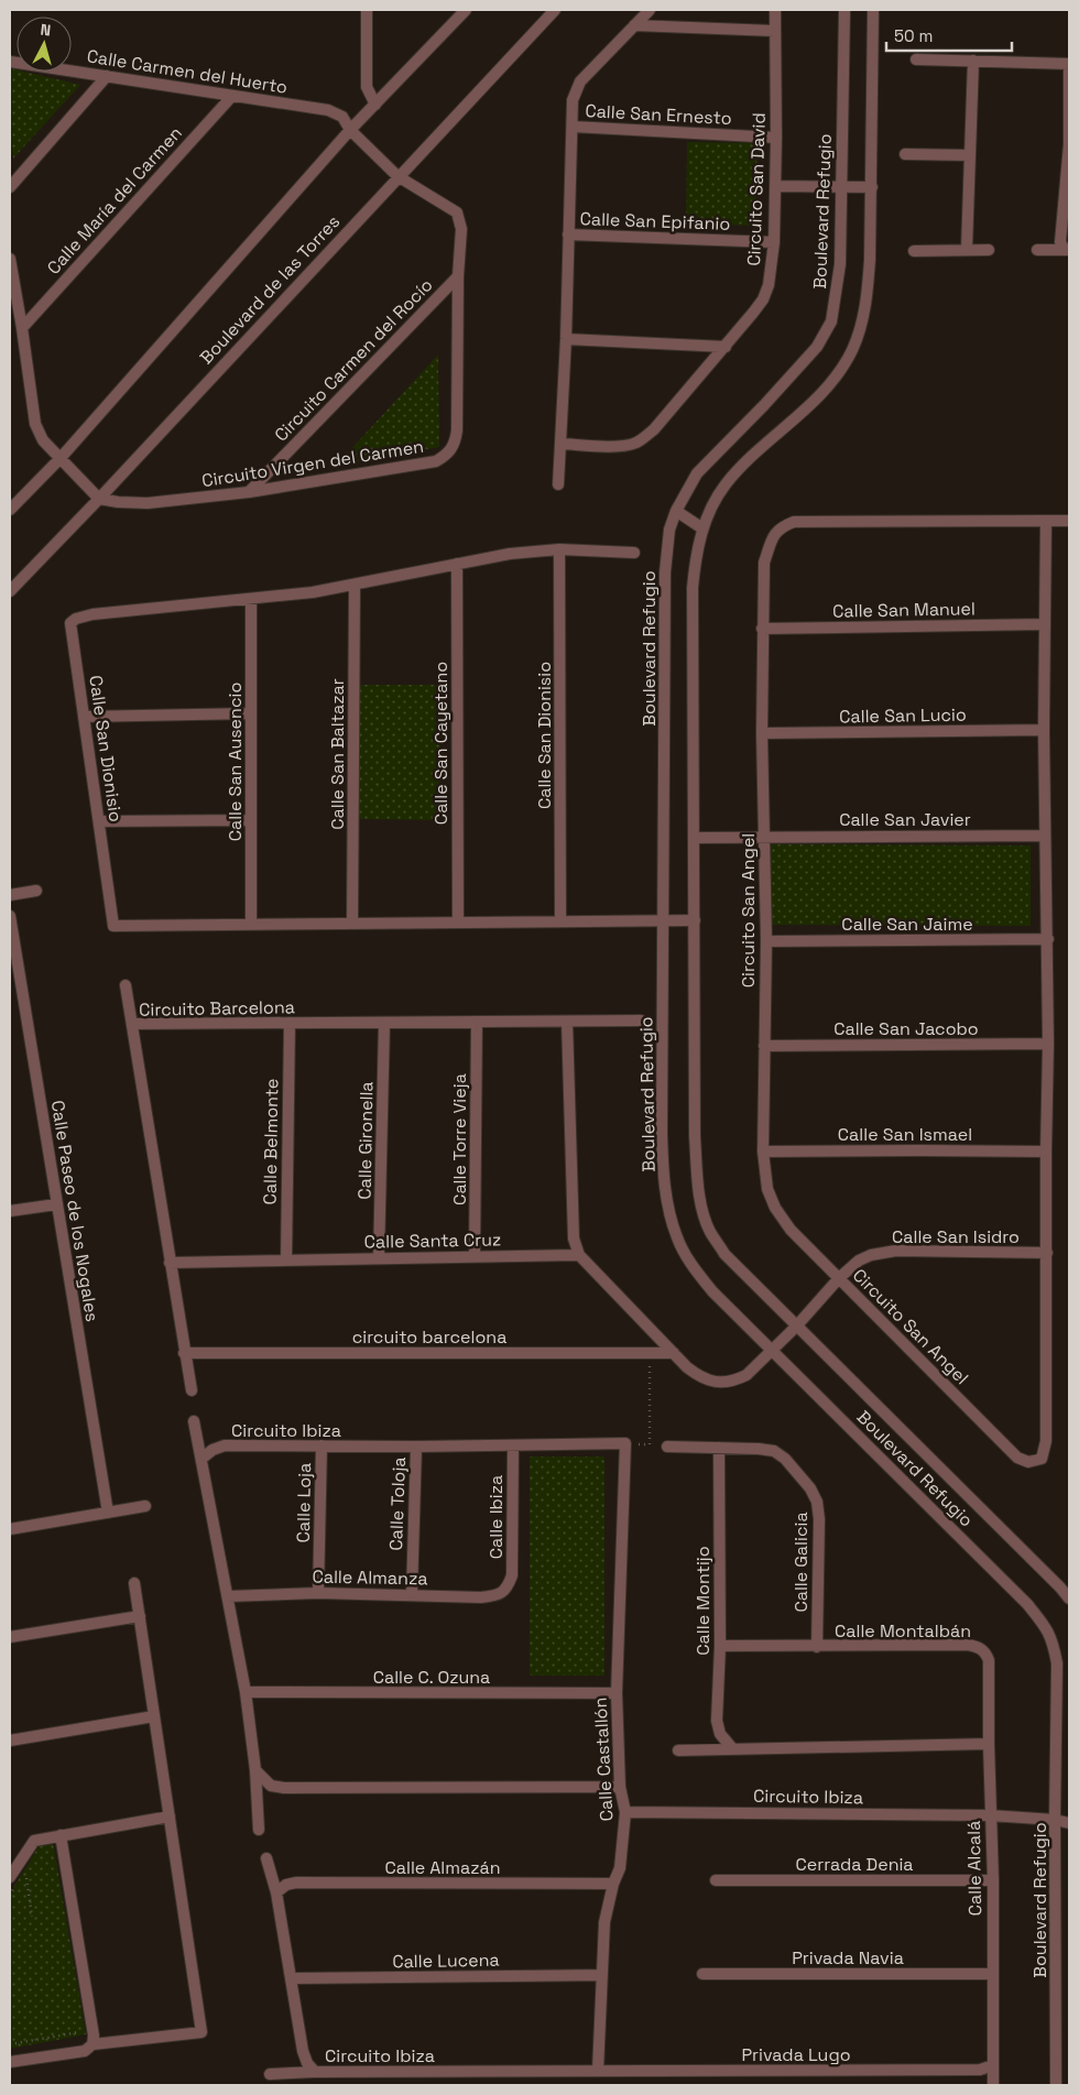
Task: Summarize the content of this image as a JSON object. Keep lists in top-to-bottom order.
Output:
{
  "streets": {
    "street": [
      "Calle Carmen del Huerto",
      "Calle San Ernesto",
      "Circuito San David",
      "Calle María del Carmen",
      "Boulevard Refugio",
      "Calle San Epifanio",
      "Boulevard de las Torres",
      "Circuito Carmen del Rocío",
      "Circuito Virgen del Carmen",
      "Calle San Manuel",
      "Calle San Lucio",
      "Calle San Dionisio",
      "Calle San Cayetano",
      "Calle San Baltazar",
      "Calle San Ausencio",
      "Calle San Javier",
      "Circuito San Angel",
      "Calle San Jaime",
      "Circuito Barcelona",
      "Calle San Jacobo",
      "Calle San Ismael",
      "Calle Torre Vieja",
      "Calle Gironella",
      "Calle Belmonte",
      "Calle Paseo de los Nogales",
      "Calle San Isidro",
      "Calle Santa Cruz",
      "circuito barcelona",
      "Circuito Ibiza",
      "Calle Loja",
      "Calle Toloja",
      "Calle Ibiza",
      "Calle Galicia",
      "Calle Almanza",
      "Calle Montijo",
      "Calle Montalbán",
      "Calle C. Ozuna",
      "Calle Castallón",
      "Cerrada Denia",
      "Calle Almazán",
      "Calle Alcalá",
      "Privada Navia",
      "Calle Lucena",
      "Privada Lugo"
    ]
  },
  "crossings": [
    ["Calle Carmen del Huerto", "Calle María del Carmen"],
    ["Calle Carmen del Huerto", "Circuito Virgen del Carmen"],
    ["Calle San Ernesto", "Circuito San David"],
    ["Circuito San David", "Calle San Epifanio"],
    ["Boulevard Refugio", "Calle San Dionisio"],
    ["Boulevard Refugio", "Calle San Javier"],
    ["Boulevard Refugio", "Circuito Ibiza"],
    ["Boulevard de las Torres", "Circuito Virgen del Carmen"],
    ["Circuito Carmen del Rocío", "Circuito Virgen del Carmen"],
    ["Calle San Manuel", "Circuito San Angel"],
    ["Calle San Lucio", "Circuito San Angel"],
    ["Calle San Dionisio", "Calle San Cayetano"],
    ["Calle San Dionisio", "Calle San Baltazar"],
    ["Calle San Dionisio", "Calle San Ausencio"],
    ["Calle San Javier", "Circuito San Angel"],
    ["Circuito San Angel", "Calle San Jaime"],
    ["Circuito San Angel", "Calle San Jacobo"],
    ["Circuito San Angel", "Calle San Ismael"],
    ["Circuito San Angel", "Calle San Isidro"],
    ["Circuito Barcelona", "Calle Torre Vieja"],
    ["Circuito Barcelona", "Calle Gironella"],
    ["Circuito Barcelona", "Calle Belmonte"],
    ["Circuito Barcelona", "circuito barcelona"],
    ["Calle Torre Vieja", "Calle Santa Cruz"],
    ["Calle Gironella", "Calle Santa Cruz"],
    ["Calle Belmonte", "Calle Santa Cruz"],
    ["Circuito Ibiza", "Calle Loja"],
    ["Circuito Ibiza", "Calle Toloja"],
    ["Circuito Ibiza", "Calle Ibiza"],
    ["Circuito Ibiza", "Calle Castallón"],
    ["Circuito Ibiza", "Calle Almazán"],
    ["Circuito Ibiza", "Calle Alcalá"],
    ["Circuito Ibiza", "Calle Lucena"],
    ["Circuito Ibiza", "Privada Lugo"],
    ["Calle Loja", "Calle Almanza"],
    ["Calle Toloja", "Calle Almanza"],
    ["Calle Ibiza", "Calle Almanza"],
    ["Calle Galicia", "Calle Montijo"],
    ["Calle Galicia", "Calle Montalbán"],
    ["Calle Montijo", "Calle Montalbán"],
    ["Calle Montalbán", "Calle Alcalá"],
    ["Calle C. Ozuna", "Calle Castallón"],
    ["Calle Castallón", "Calle Almazán"],
    ["Calle Castallón", "Calle Lucena"],
    ["Calle Castallón", "Privada Lugo"],
    ["Cerrada Denia", "Calle Alcalá"],
    ["Calle Alcalá", "Privada Navia"],
    ["Calle Alcalá", "Privada Lugo"]
  ],
  "scale_bar": "50 m",
  "north": "top"
}
